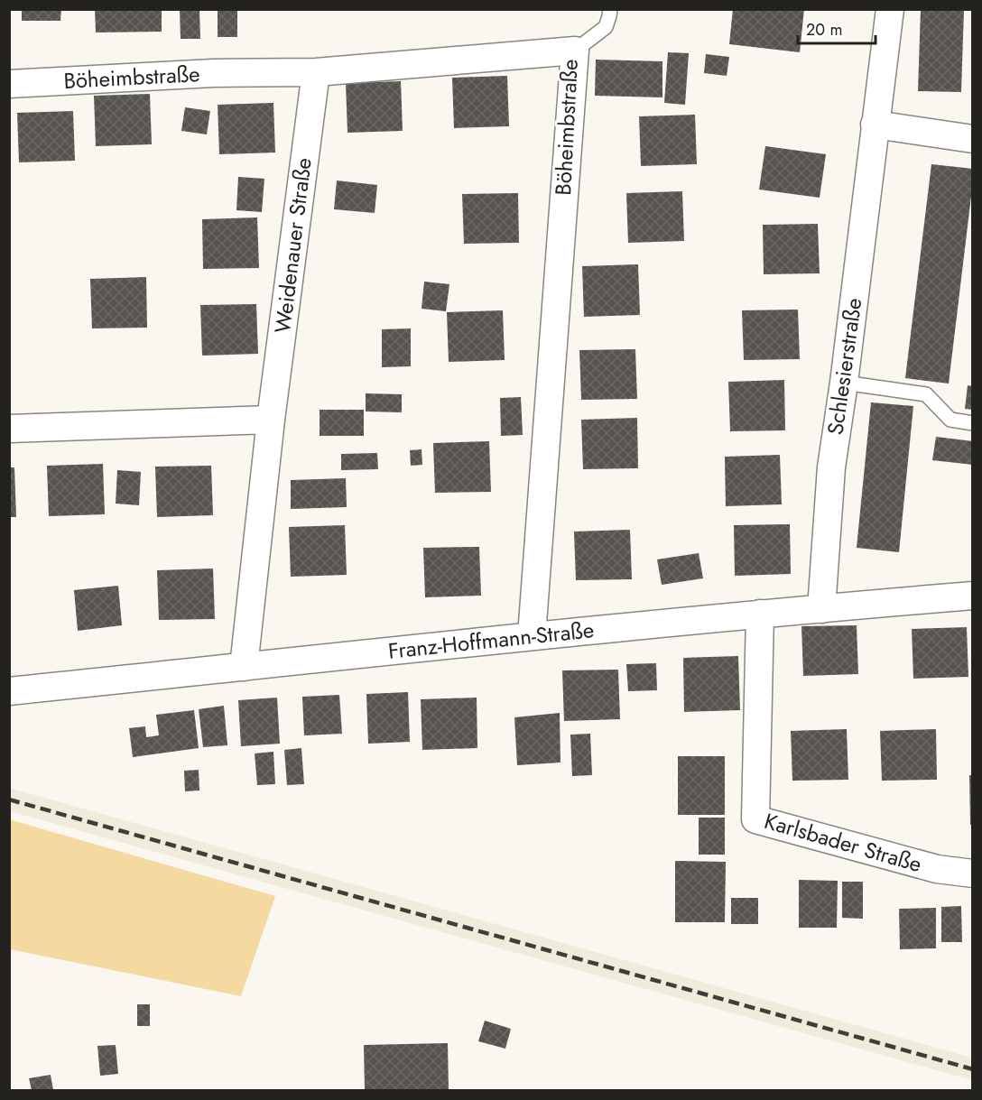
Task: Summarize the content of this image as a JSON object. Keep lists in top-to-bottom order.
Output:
{
  "streets": {
    "street": [
      "Böheimbstraße",
      "Weidenauer Straße",
      "Schlesierstraße",
      "Franz-Hoffmann-Straße",
      "Karlsbader Straße"
    ]
  },
  "crossings": [
    ["Böheimbstraße", "Weidenauer Straße"],
    ["Böheimbstraße", "Franz-Hoffmann-Straße"],
    ["Weidenauer Straße", "Franz-Hoffmann-Straße"],
    ["Schlesierstraße", "Franz-Hoffmann-Straße"],
    ["Franz-Hoffmann-Straße", "Karlsbader Straße"]
  ],
  "scale_bar": "20 m"
}
